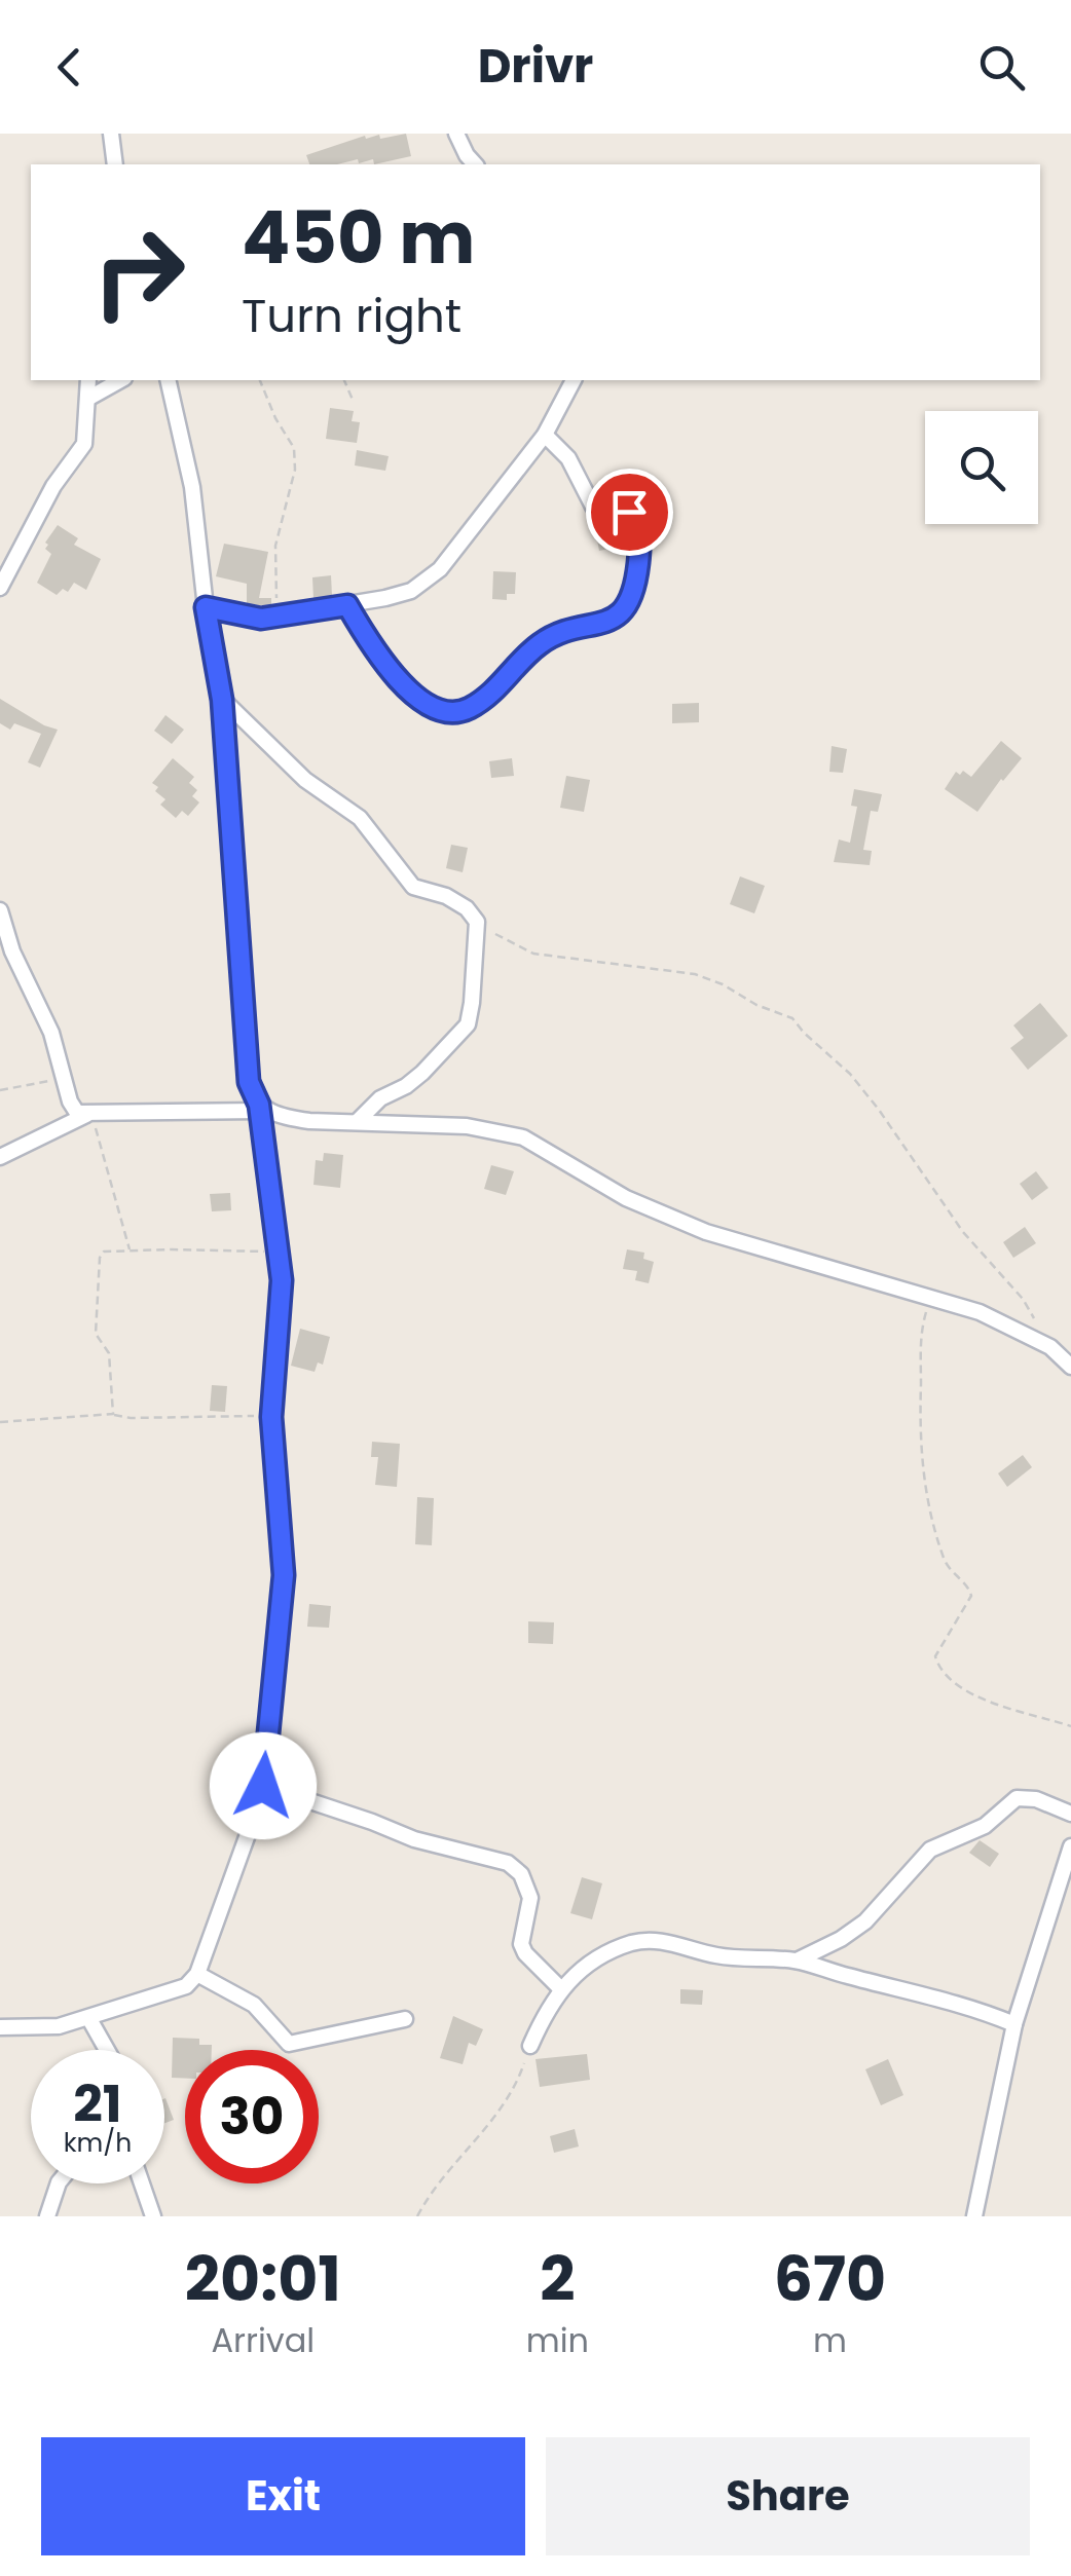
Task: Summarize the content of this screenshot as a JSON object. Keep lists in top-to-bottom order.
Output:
{
  "page": {
    "header": "Drivr",
    "turn": ["450 m", "Turn right"],
    "speed": "21 km/h",
    "limit": "30",
    "eta": [
      "20:01",
      "Arrival",
      "2",
      "min",
      "670",
      "m"
    ],
    "buttons": ["Exit", "Share"]
  }
}
